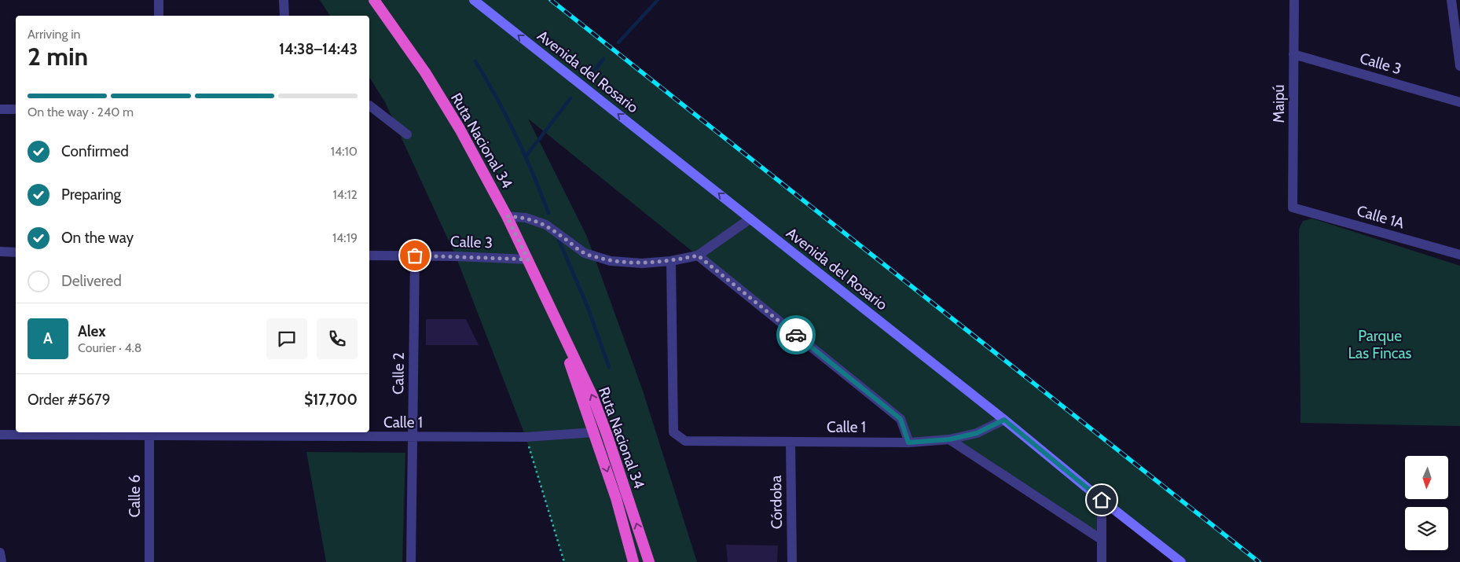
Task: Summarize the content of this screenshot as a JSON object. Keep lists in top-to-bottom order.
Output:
{
  "streets": {
    "highway": ["Ruta Nacional 34"],
    "main road": ["Avenida del Rosario"],
    "street": [
      "Calle 3",
      "Maipú",
      "Calle 1A",
      "Calle 2",
      "Calle 1",
      "Calle 6",
      "Córdoba"
    ]
  },
  "crossings": [
    ["Calle 3", "Maipú"],
    ["Calle 3", "Ruta Nacional 34"],
    ["Calle 3", "Calle 2"],
    ["Avenida del Rosario", "Calle 1"],
    ["Maipú", "Calle 1A"],
    ["Ruta Nacional 34", "Calle 1"],
    ["Calle 2", "Calle 1"],
    ["Calle 1", "Calle 6"],
    ["Calle 1", "Córdoba"]
  ],
  "one_way": ["Avenida del Rosario"],
  "parks": ["Parque Las Fincas"],
  "north": "bottom",
  "page": {
    "heading": ["2 min", "Arriving in", "14:38–14:43"],
    "panel": [
      "Alex",
      "Courier · 4.8",
      "Order #5679",
      "$17,700"
    ],
    "bar": "On the way · 240 m",
    "list": [
      ["Confirmed", "14:10"],
      ["Preparing", "14:12"],
      ["On the way", "14:19"],
      "Delivered"
    ],
    "round": "A"
  }
}
